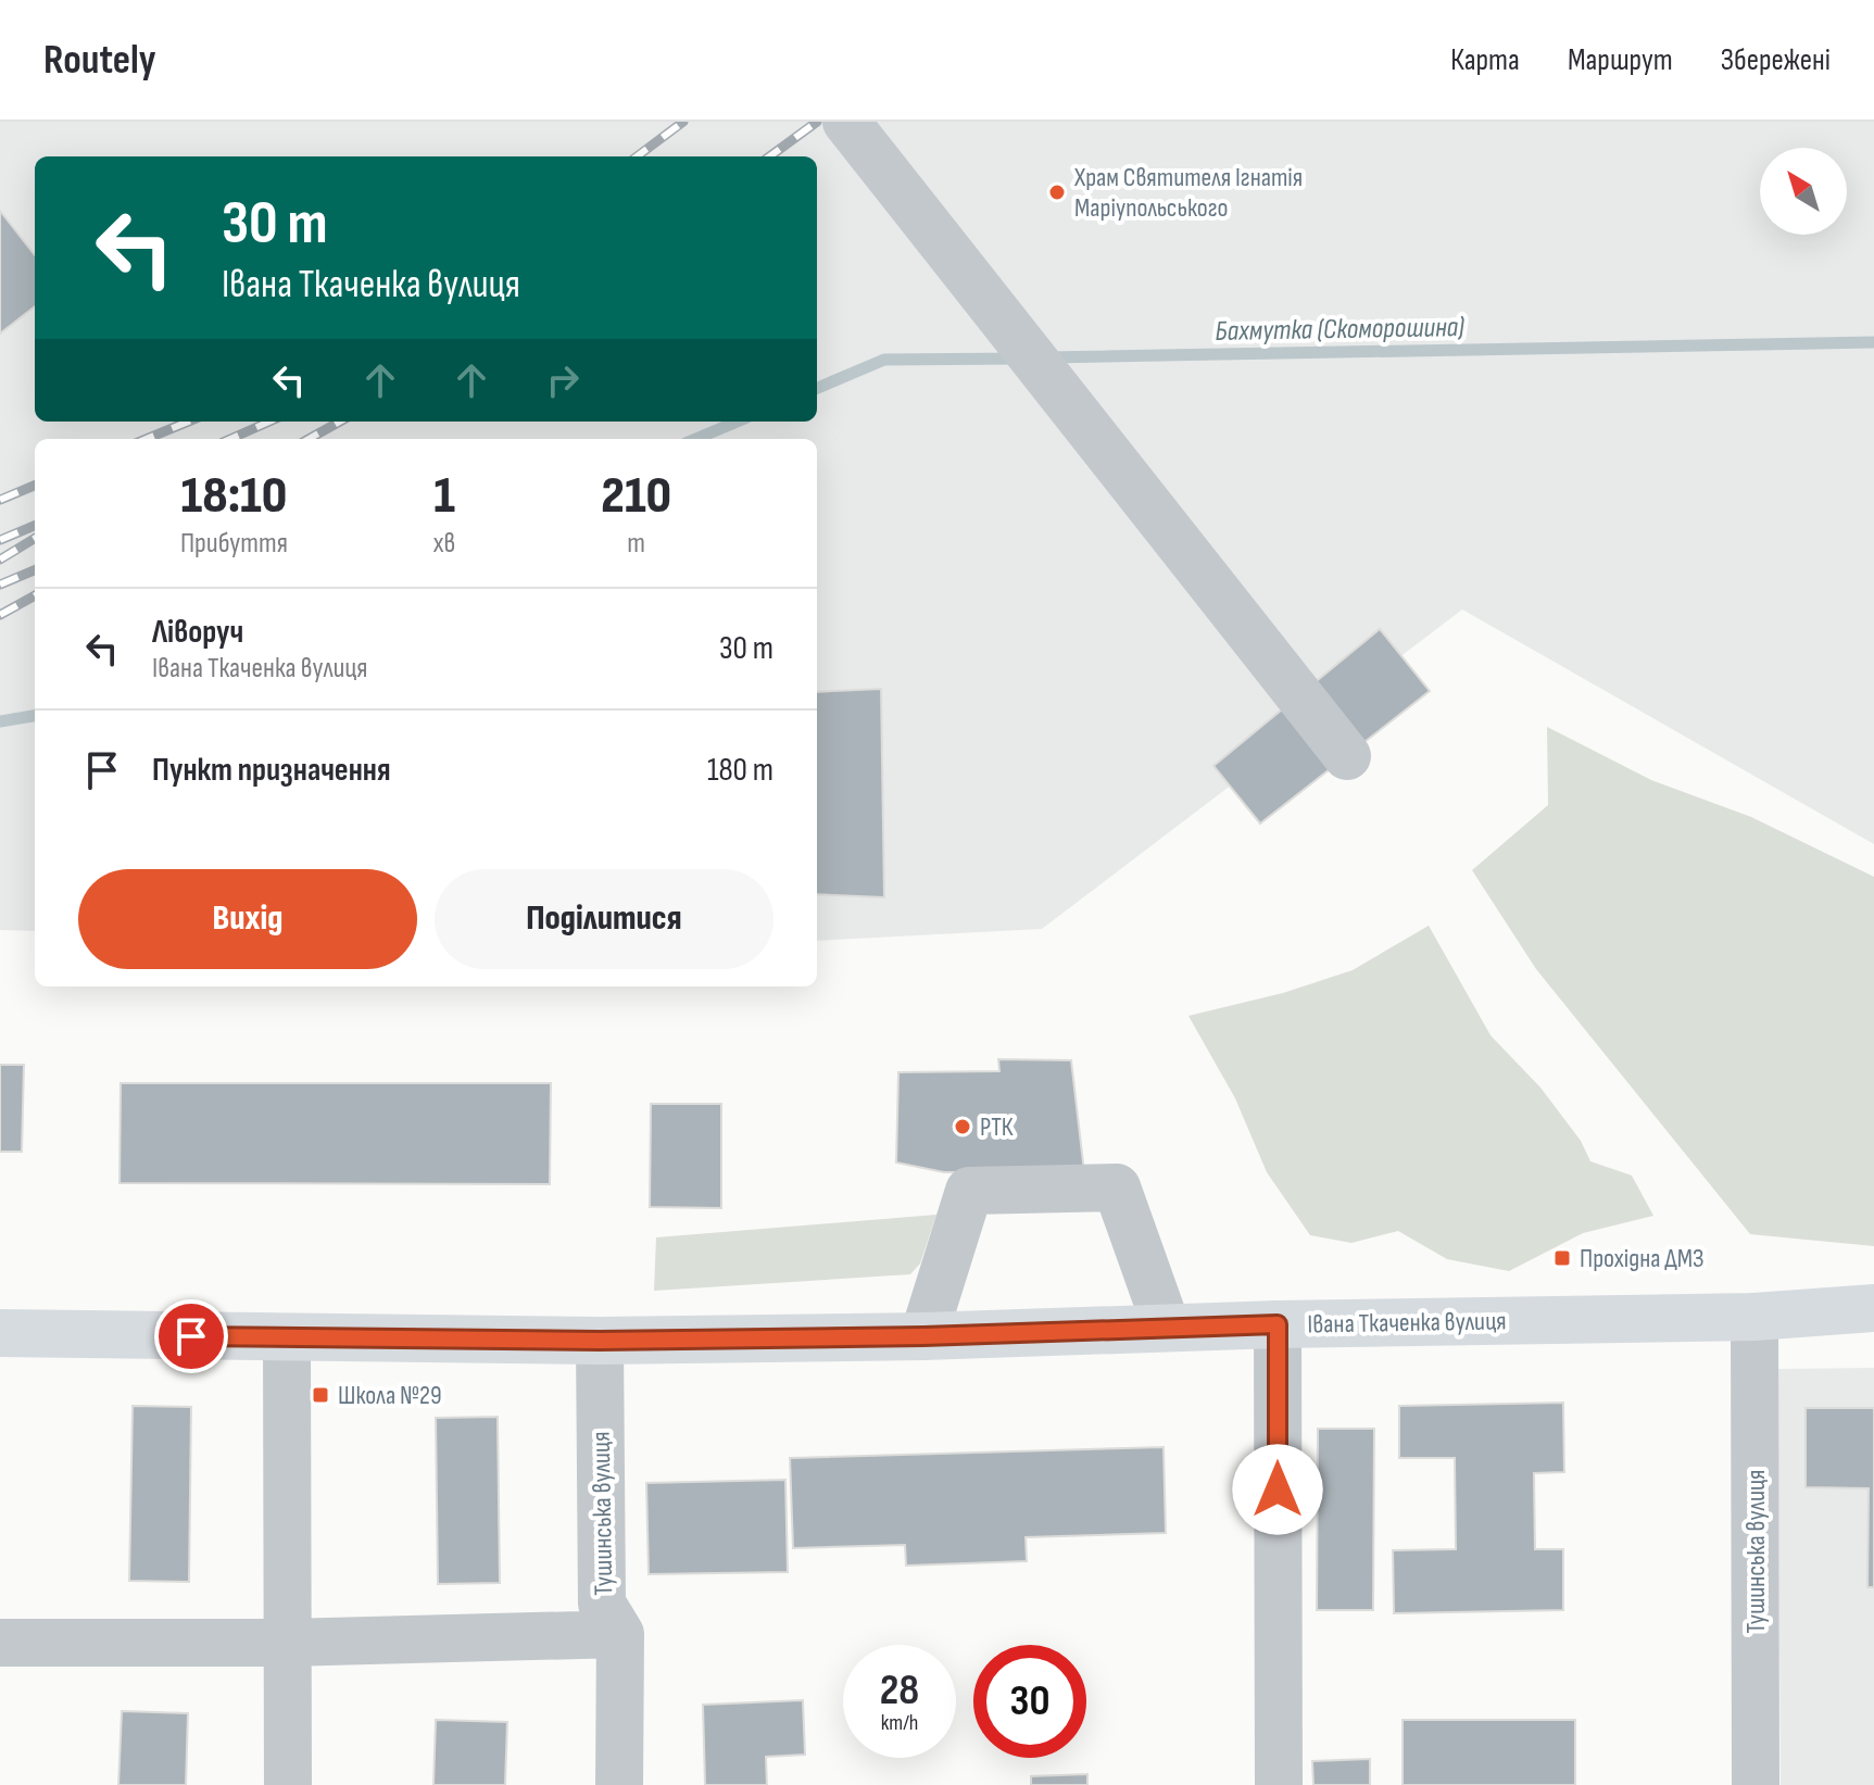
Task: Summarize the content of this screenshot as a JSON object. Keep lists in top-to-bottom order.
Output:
{
  "streets": {
    "main road": ["Івана Ткаченка вулиця"],
    "street": ["Тушинська вулиця"]
  },
  "crossings": [
    ["Івана Ткаченка вулиця", "Тушинська вулиця"]
  ],
  "water": ["Бахмутка (Скоморошина)"],
  "places": {
    "other": ["Храм Святителя Ігнатія Маріупольського", "РТК"],
    "transit": ["Прохідна ДМЗ", "Школа №29"]
  },
  "north": "top left",
  "page": {
    "header": "Routely",
    "nav": ["Карта", "Маршрут", "Збережені"],
    "turn": ["30 m", "Івана Ткаченка вулиця"],
    "eta": [
      "18:10",
      "Прибуття",
      "1",
      "хв",
      "210",
      "m"
    ],
    "list": [
      {
        "name": "Ліворуч",
        "note": "Івана Ткаченка вулиця",
        "value": "30 m"
      },
      {
        "name": "Пункт призначення",
        "value": "180 m"
      }
    ],
    "buttons": ["Вихід", "Поділитися"],
    "speed": "28 km/h",
    "limit": "30"
  }
}
